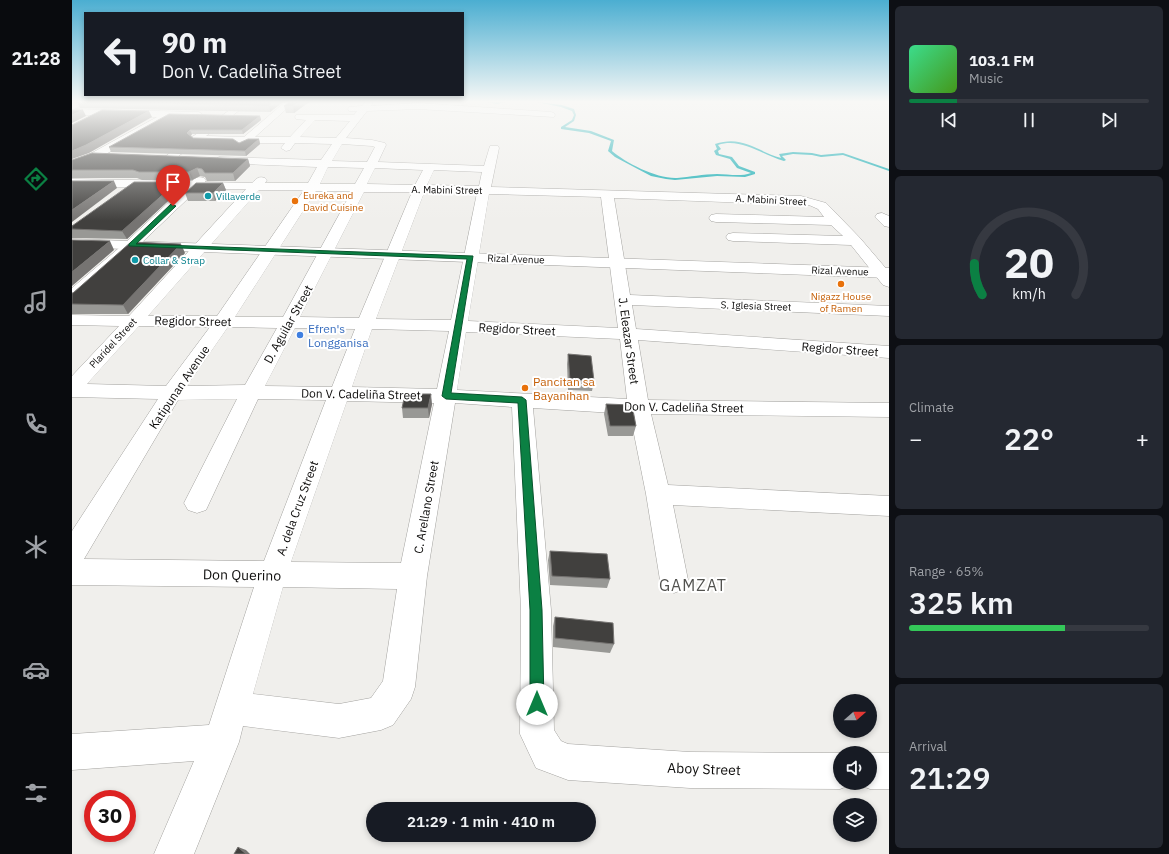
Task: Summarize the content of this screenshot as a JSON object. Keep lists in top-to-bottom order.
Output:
{
  "streets": {
    "street": [
      "A. Mabini Street",
      "Rizal Avenue",
      "S. Iglesia Street",
      "Regidor Street",
      "D. Aguilar Street",
      "J. Eleazar Street",
      "Plaridel Street",
      "Katipunan Avenue",
      "Don V. Cadeliña Street",
      "C. Arellano Street",
      "A. dela Cruz Street",
      "Don Querino",
      "Aboy Street"
    ]
  },
  "crossings": [
    ["A. Mabini Street", "D. Aguilar Street"],
    ["A. Mabini Street", "J. Eleazar Street"],
    ["A. Mabini Street", "Plaridel Street"],
    ["A. Mabini Street", "Katipunan Avenue"],
    ["A. Mabini Street", "C. Arellano Street"],
    ["A. Mabini Street", "A. dela Cruz Street"],
    ["Rizal Avenue", "D. Aguilar Street"],
    ["Rizal Avenue", "J. Eleazar Street"],
    ["Rizal Avenue", "Plaridel Street"],
    ["Rizal Avenue", "Katipunan Avenue"],
    ["Rizal Avenue", "C. Arellano Street"],
    ["Rizal Avenue", "A. dela Cruz Street"],
    ["S. Iglesia Street", "J. Eleazar Street"],
    ["Regidor Street", "D. Aguilar Street"],
    ["Regidor Street", "J. Eleazar Street"],
    ["Regidor Street", "Plaridel Street"],
    ["Regidor Street", "Katipunan Avenue"],
    ["Regidor Street", "C. Arellano Street"],
    ["Regidor Street", "A. dela Cruz Street"],
    ["D. Aguilar Street", "Don V. Cadeliña Street"],
    ["J. Eleazar Street", "Don V. Cadeliña Street"],
    ["Plaridel Street", "Don V. Cadeliña Street"],
    ["Katipunan Avenue", "Don V. Cadeliña Street"],
    ["Don V. Cadeliña Street", "C. Arellano Street"],
    ["Don V. Cadeliña Street", "A. dela Cruz Street"],
    ["Don V. Cadeliña Street", "Aboy Street"],
    ["C. Arellano Street", "A. dela Cruz Street"],
    ["C. Arellano Street", "Don Querino"],
    ["A. dela Cruz Street", "Don Querino"]
  ],
  "districts": ["GAMZAT"],
  "places": [
    "Villaverde",
    "Eureka and David Cuisine",
    "Collar & Strap",
    "Nigazz House of Ramen",
    "Efren's Longganisa",
    "Pancitan sa Bayanihan"
  ],
  "north": "right",
  "page": {
    "tabs": "21:28",
    "turn": ["90 m", "Don V. Cadeliña Street"],
    "song": ["103.1 FM", "Music"],
    "tile": [
      "Climate",
      ["Range · 65%", "325 km"],
      ["Arrival", "21:29"]
    ],
    "heat": ["−", "22°", "+"],
    "limit": "30",
    "trip": "21:29 · 1 min · 410 m",
    "gauge": ["20", "km/h"]
  }
}
